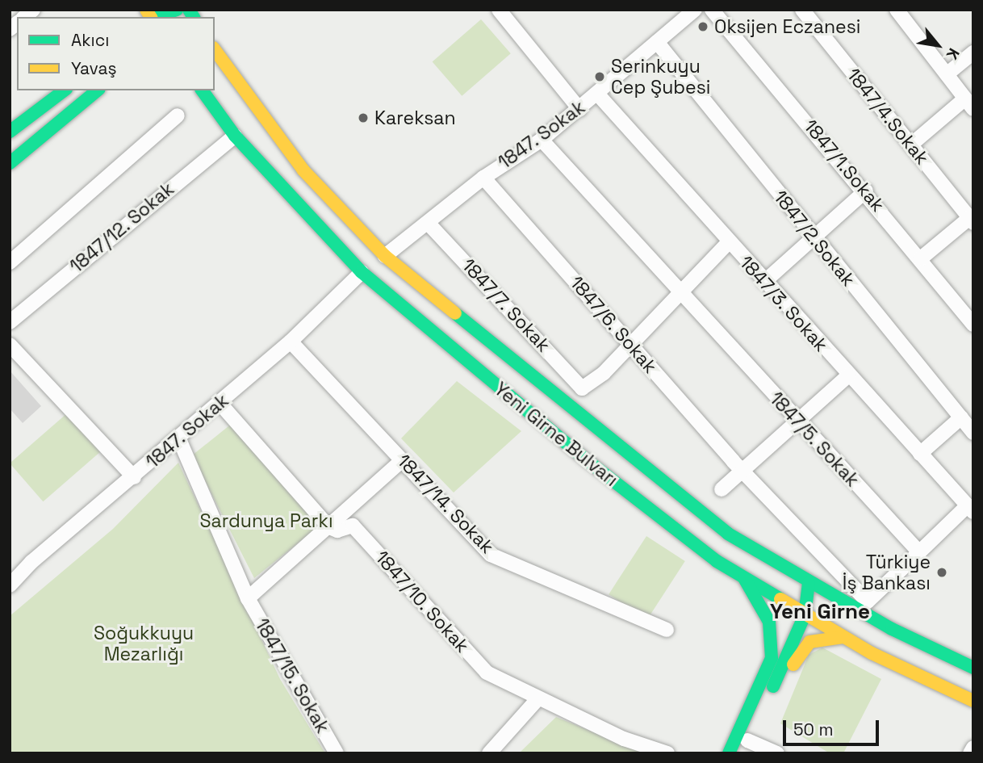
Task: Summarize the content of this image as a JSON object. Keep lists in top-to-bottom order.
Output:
{
  "streets": {
    "main road": ["Yeni Girne Bulvarı"],
    "street": [
      "1847/4.Sokak",
      "1847. Sokak",
      "1847/1.Sokak",
      "1847/12. Sokak",
      "1847/2.Sokak",
      "1847/3. Sokak",
      "1847/7. Sokak",
      "1847/6. Sokak",
      "1847/5. Sokak",
      "1847/14. Sokak",
      "1847/10. Sokak",
      "1847/15. Sokak"
    ]
  },
  "crossings": [
    ["1847. Sokak", "1847/2.Sokak"],
    ["1847. Sokak", "1847/3. Sokak"],
    ["1847. Sokak", "1847/7. Sokak"],
    ["1847. Sokak", "1847/6. Sokak"],
    ["1847. Sokak", "Yeni Girne Bulvarı"],
    ["1847. Sokak", "1847/5. Sokak"],
    ["1847. Sokak", "1847/14. Sokak"],
    ["1847. Sokak", "1847/15. Sokak"],
    ["1847/12. Sokak", "Yeni Girne Bulvarı"],
    ["1847/7. Sokak", "1847/6. Sokak"],
    ["1847/14. Sokak", "1847/15. Sokak"],
    ["1847/10. Sokak", "1847/15. Sokak"]
  ],
  "districts": ["Yeni Girne"],
  "parks": ["Sardunya Parkı", "Soğukkuyu Mezarlığı"],
  "places": [
    "Oksijen Eczanesi",
    "Serinkuyu Cep Şubesi",
    "Kareksan",
    "Türkiye İş Bankası"
  ],
  "legend": ["Akıcı", "Yavaş"],
  "scale_bar": "50 m",
  "north": "bottom right"
}
